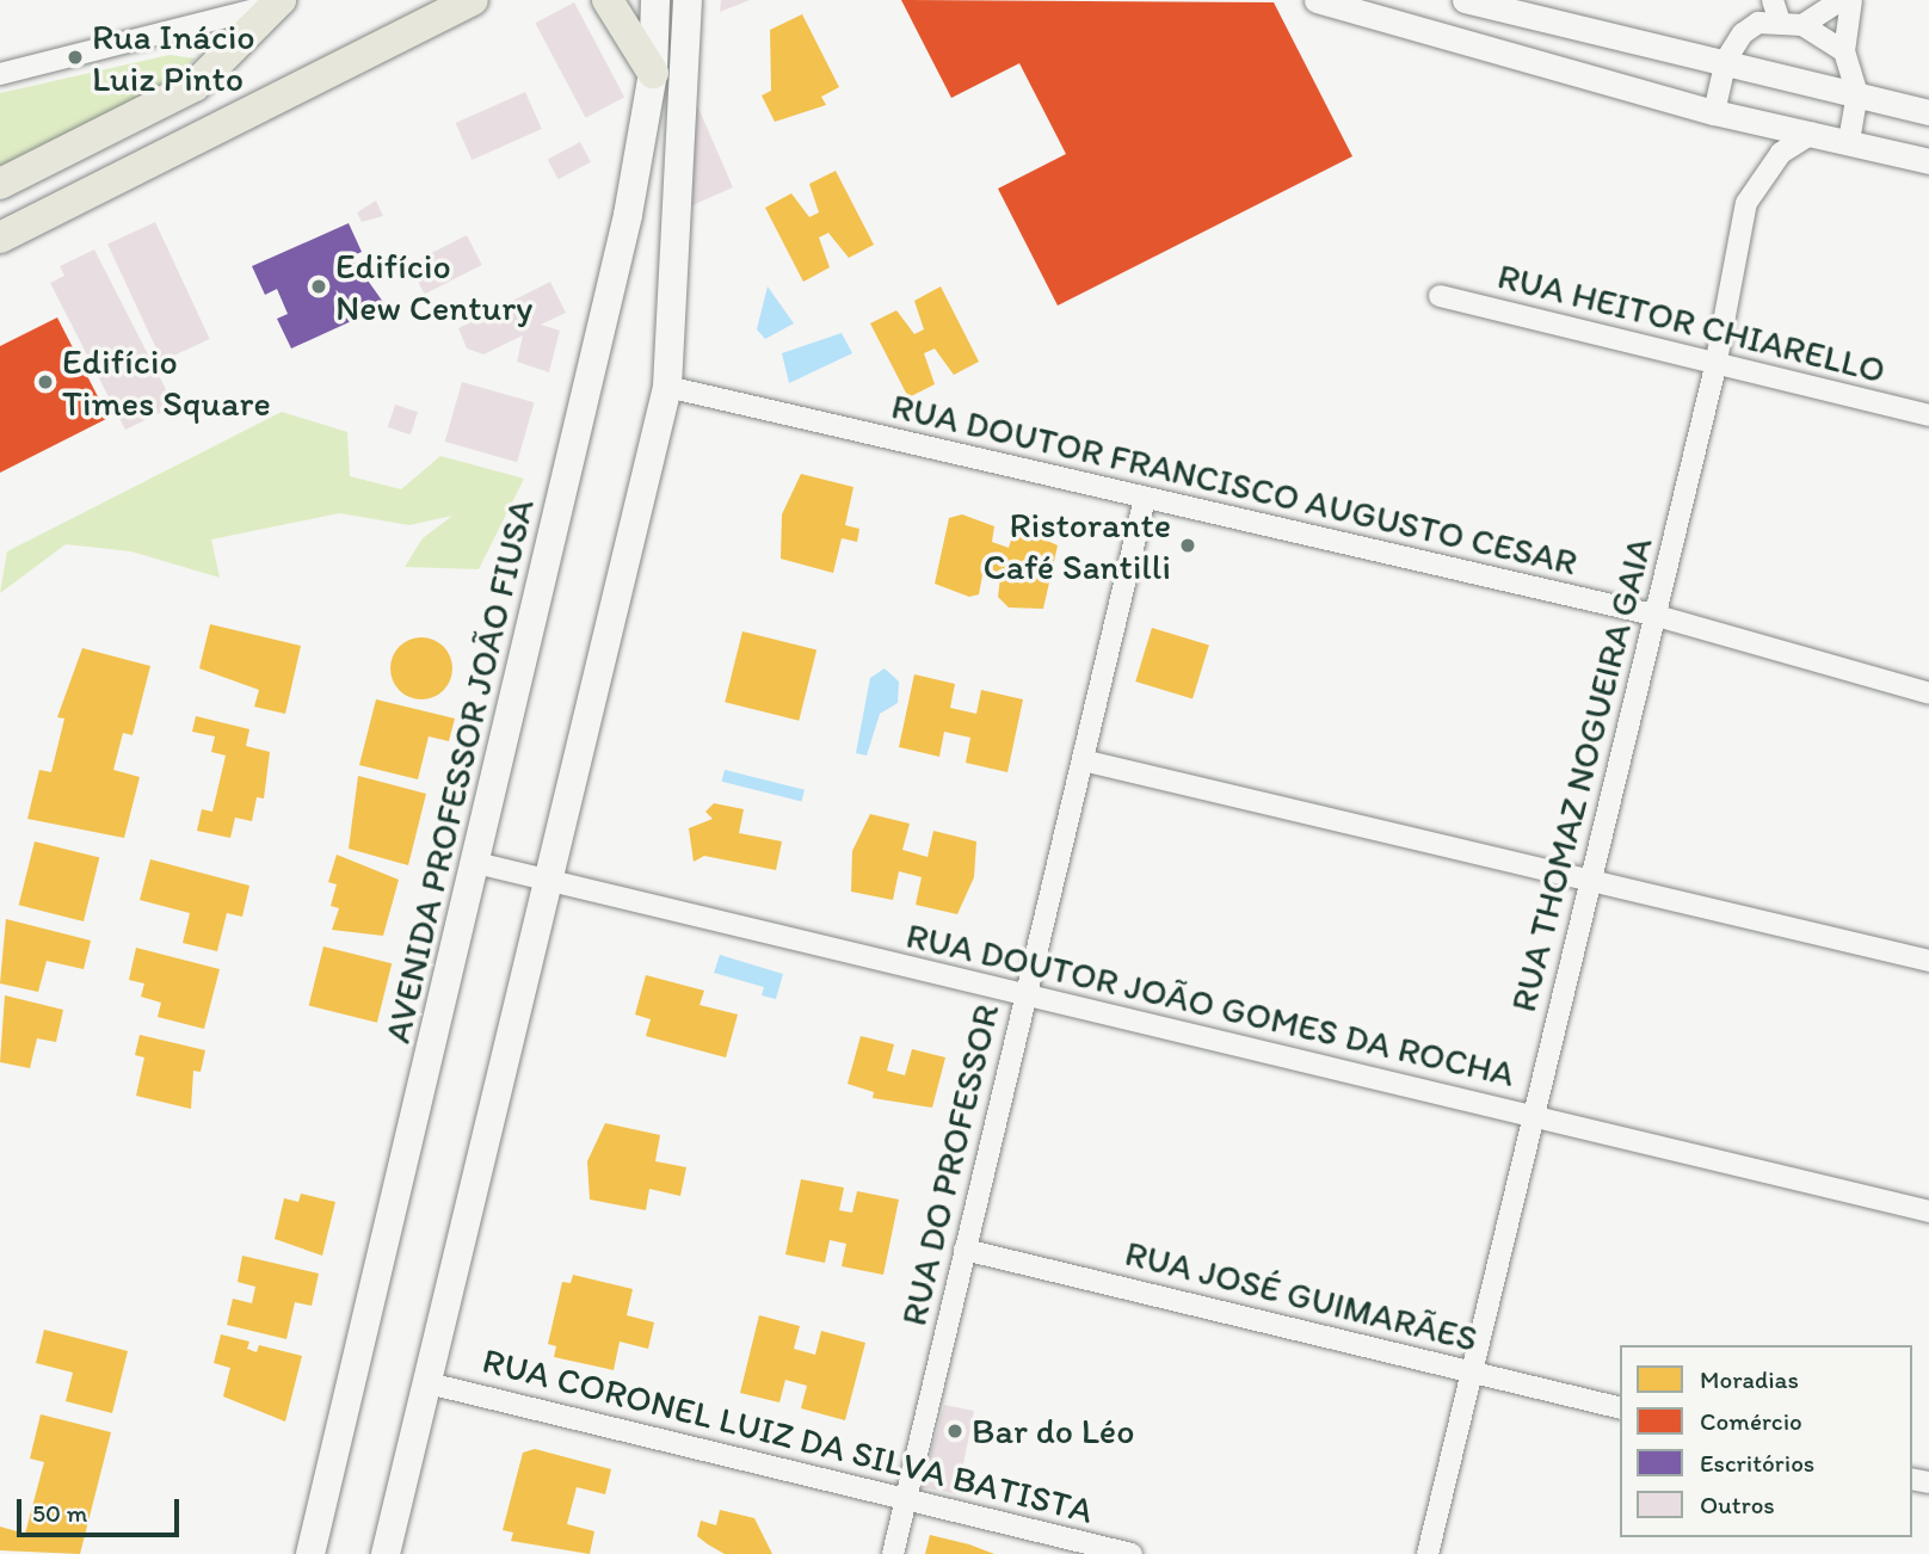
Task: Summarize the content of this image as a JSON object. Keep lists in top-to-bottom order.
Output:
{
  "streets": {
    "main road": ["AVENIDA PROFESSOR JOÃO FIUSA"],
    "street": [
      "RUA HEITOR CHIARELLO",
      "RUA DOUTOR FRANCISCO AUGUSTO CESAR",
      "RUA THOMAZ NOGUEIRA GAIA",
      "RUA DOUTOR JOÃO GOMES DA ROCHA",
      "RUA DO PROFESSOR",
      "RUA JOSÉ GUIMARÃES",
      "RUA CORONEL LUIZ DA SILVA BATISTA"
    ]
  },
  "crossings": [
    ["RUA HEITOR CHIARELLO", "RUA THOMAZ NOGUEIRA GAIA"],
    ["RUA DOUTOR FRANCISCO AUGUSTO CESAR", "RUA THOMAZ NOGUEIRA GAIA"],
    ["RUA DOUTOR FRANCISCO AUGUSTO CESAR", "RUA DO PROFESSOR"],
    ["AVENIDA PROFESSOR JOÃO FIUSA", "RUA DOUTOR JOÃO GOMES DA ROCHA"],
    ["RUA THOMAZ NOGUEIRA GAIA", "RUA DOUTOR JOÃO GOMES DA ROCHA"],
    ["RUA THOMAZ NOGUEIRA GAIA", "RUA JOSÉ GUIMARÃES"],
    ["RUA DOUTOR JOÃO GOMES DA ROCHA", "RUA DO PROFESSOR"],
    ["RUA DO PROFESSOR", "RUA JOSÉ GUIMARÃES"],
    ["RUA DO PROFESSOR", "RUA CORONEL LUIZ DA SILVA BATISTA"]
  ],
  "places": [
    "Rua Inácio Luiz Pinto",
    "Edifício New Century",
    "Edifício Times Square",
    "Ristorante Café Santilli",
    "Bar do Léo"
  ],
  "legend": [
    "Moradias",
    "Comércio",
    "Escritórios",
    "Outros"
  ],
  "scale_bar": "50 m"
}
